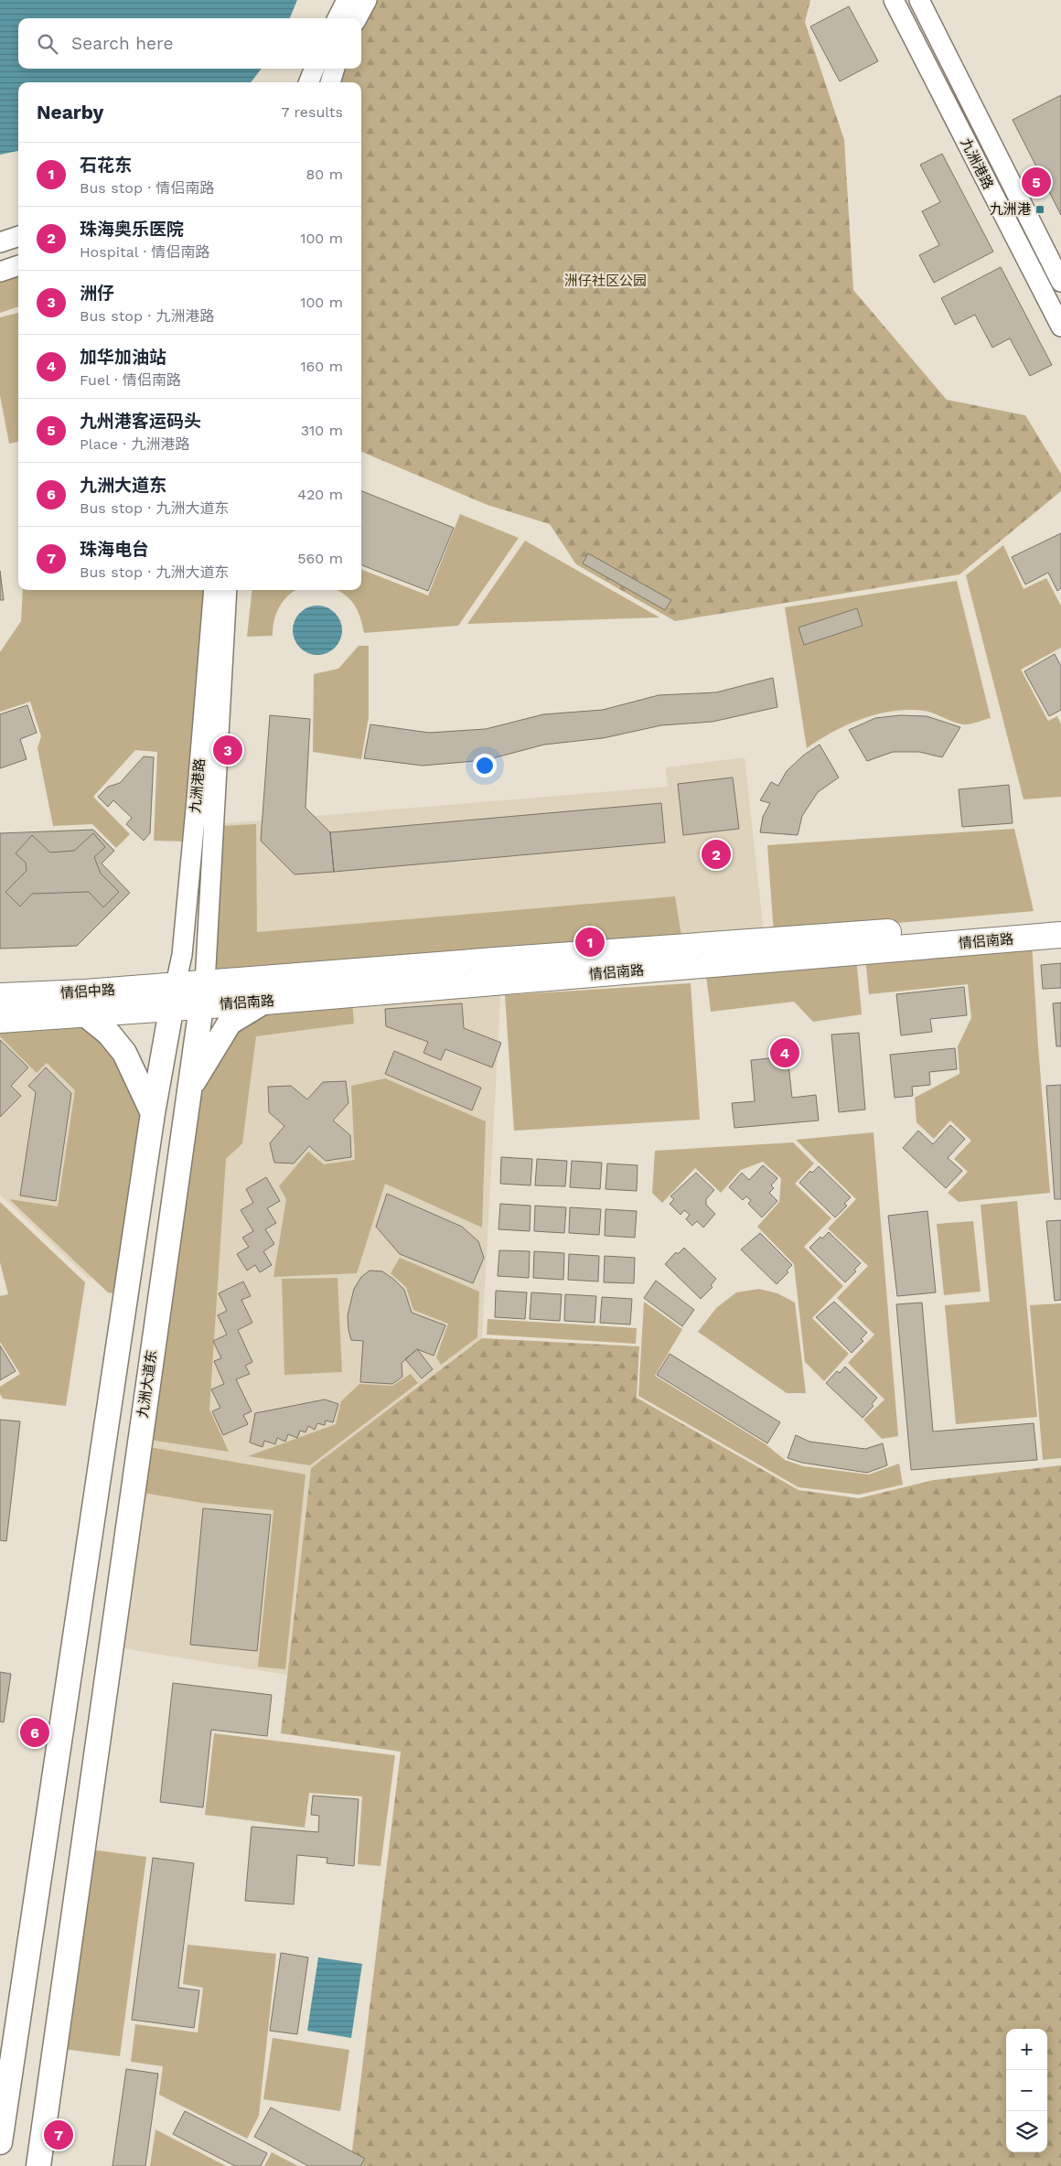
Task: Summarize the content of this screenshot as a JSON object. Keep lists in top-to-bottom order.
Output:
{
  "streets": {
    "highway": ["情侣南路", "情侣中路"],
    "main road": ["九洲大道东"],
    "street": ["九洲港路"]
  },
  "crossings": [
    ["九洲港路", "情侣南路"],
    ["九洲港路", "情侣中路"],
    ["九洲港路", "九洲大道东"],
    ["情侣南路", "情侣中路"],
    ["情侣南路", "九洲大道东"]
  ],
  "parks": ["洲仔社区公园"],
  "places": {
    "transit": ["九洲港"]
  },
  "page": {
    "search": "Search here",
    "heading": ["Nearby", "7 results"],
    "list": [
      {
        "mark": "1",
        "name": "石花东",
        "note": "Bus stop · 情侣南路",
        "value": "80 m"
      },
      {
        "mark": "2",
        "name": "珠海奥乐医院",
        "note": "Hospital · 情侣南路",
        "value": "100 m"
      },
      {
        "mark": "3",
        "name": "洲仔",
        "note": "Bus stop · 九洲港路",
        "value": "100 m"
      },
      {
        "mark": "4",
        "name": "加华加油站",
        "note": "Fuel · 情侣南路",
        "value": "160 m"
      },
      {
        "mark": "5",
        "name": "九州港客运码头",
        "note": "Place · 九洲港路",
        "value": "310 m"
      },
      {
        "mark": "6",
        "name": "九洲大道东",
        "note": "Bus stop · 九洲大道东",
        "value": "420 m"
      },
      {
        "mark": "7",
        "name": "珠海电台",
        "note": "Bus stop · 九洲大道东",
        "value": "560 m"
      }
    ],
    "pins": [
      "5",
      "3",
      "2",
      "1",
      "4",
      "6",
      "7"
    ],
    "map_buttons": ["+", "−"]
  }
}
